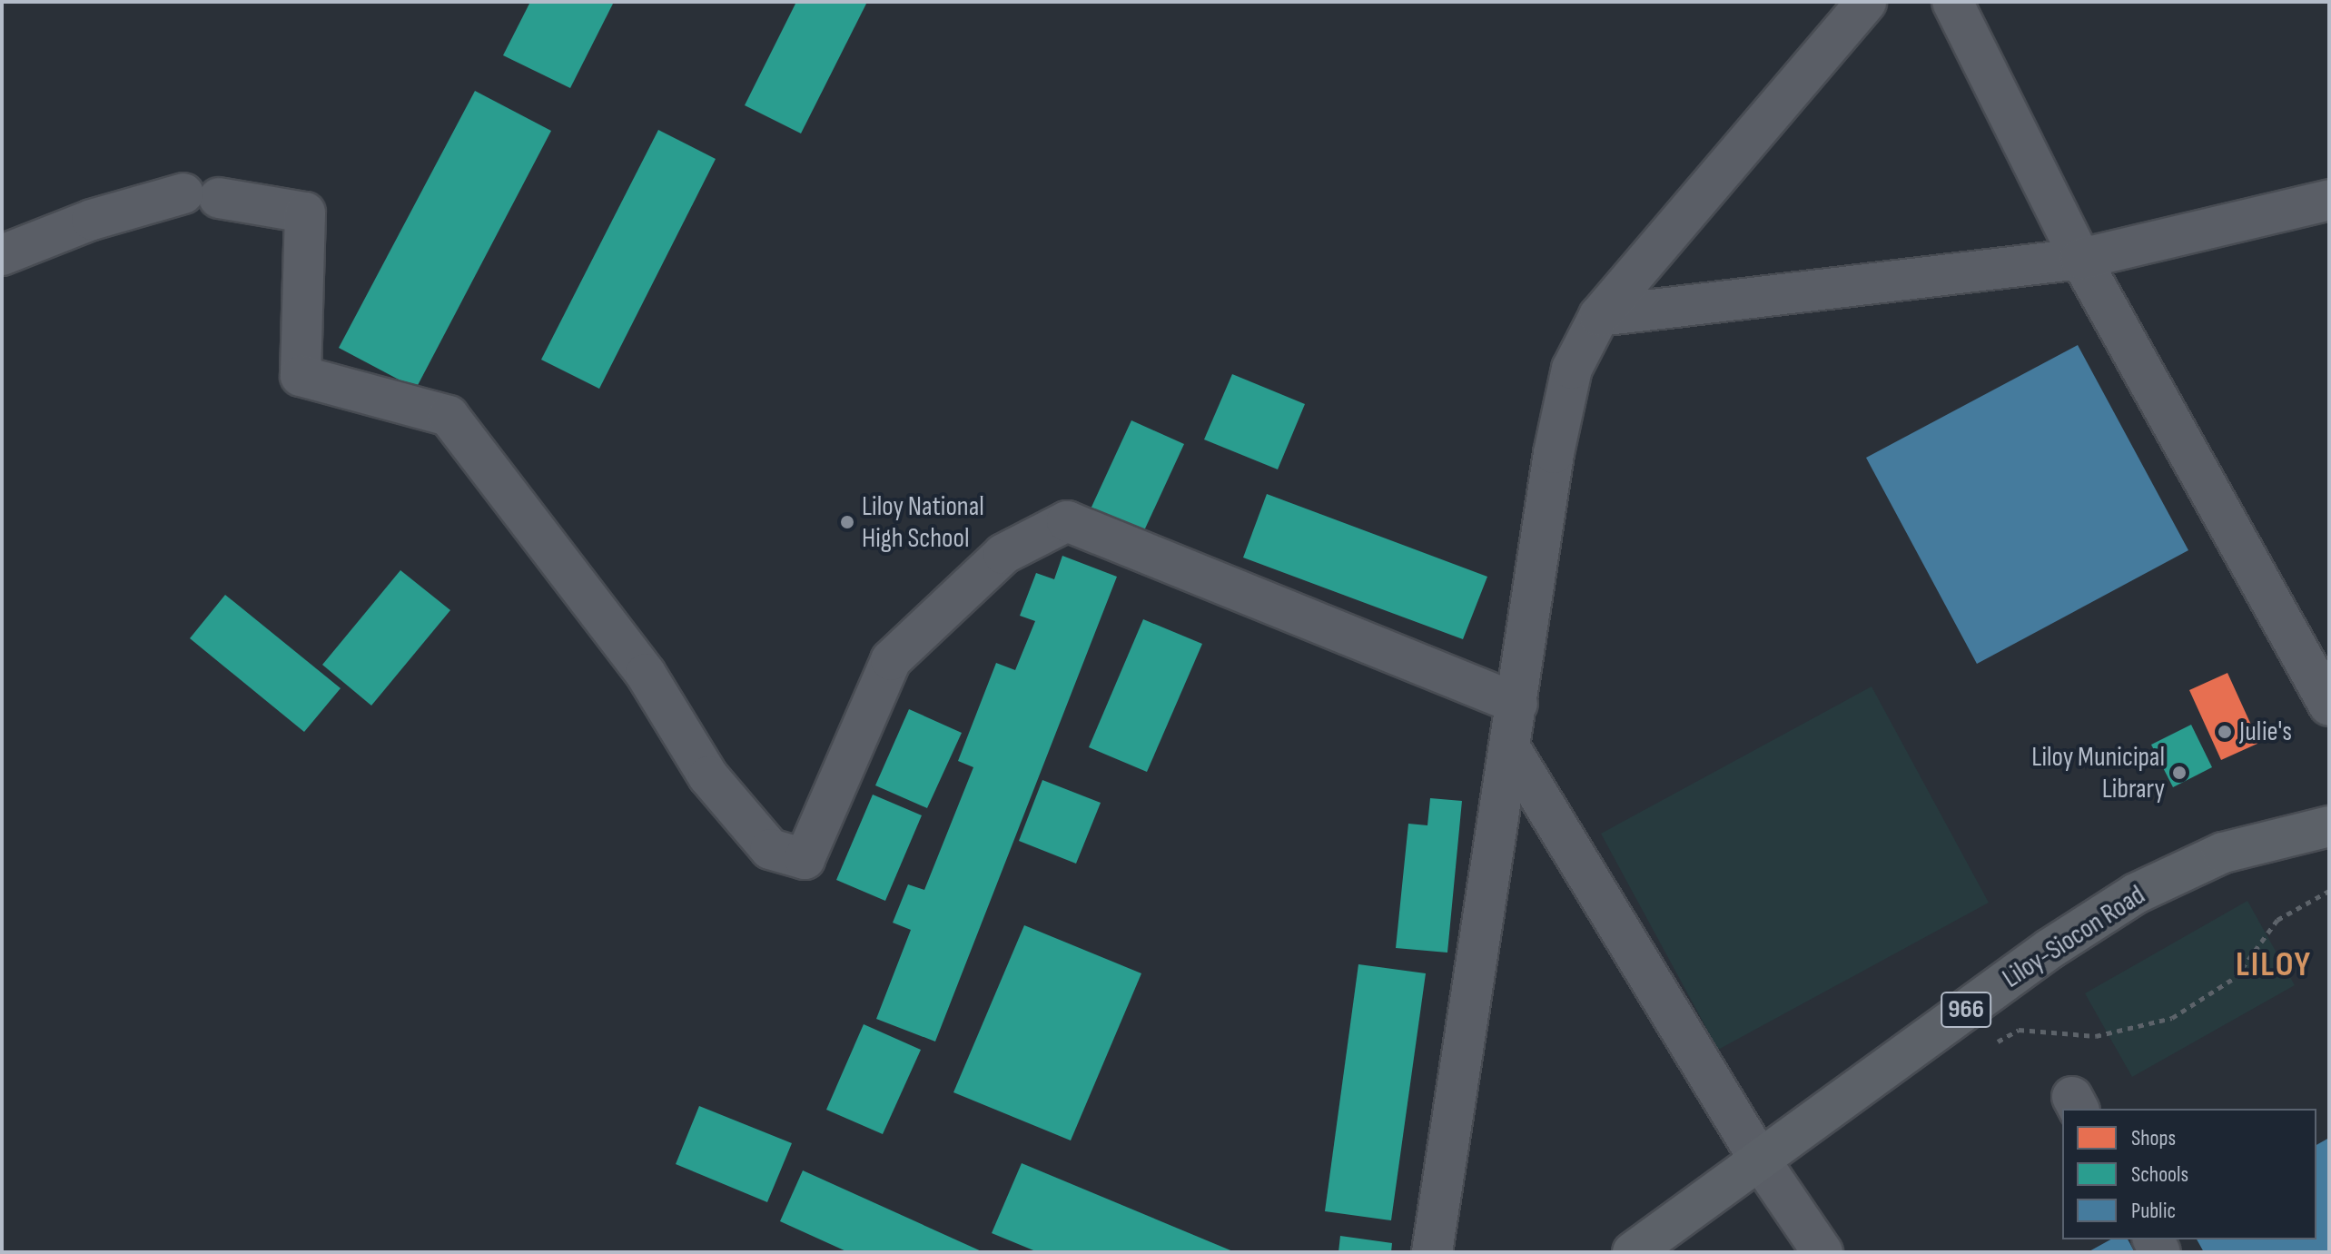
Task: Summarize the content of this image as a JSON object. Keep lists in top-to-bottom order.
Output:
{
  "streets": {
    "main road": ["Liloy-Siocon Road", "966"]
  },
  "districts": ["LILOY"],
  "places": ["Liloy National High School", "Julie's", "Liloy Municipal Library"],
  "legend": ["Shops", "Schools", "Public"]
}
